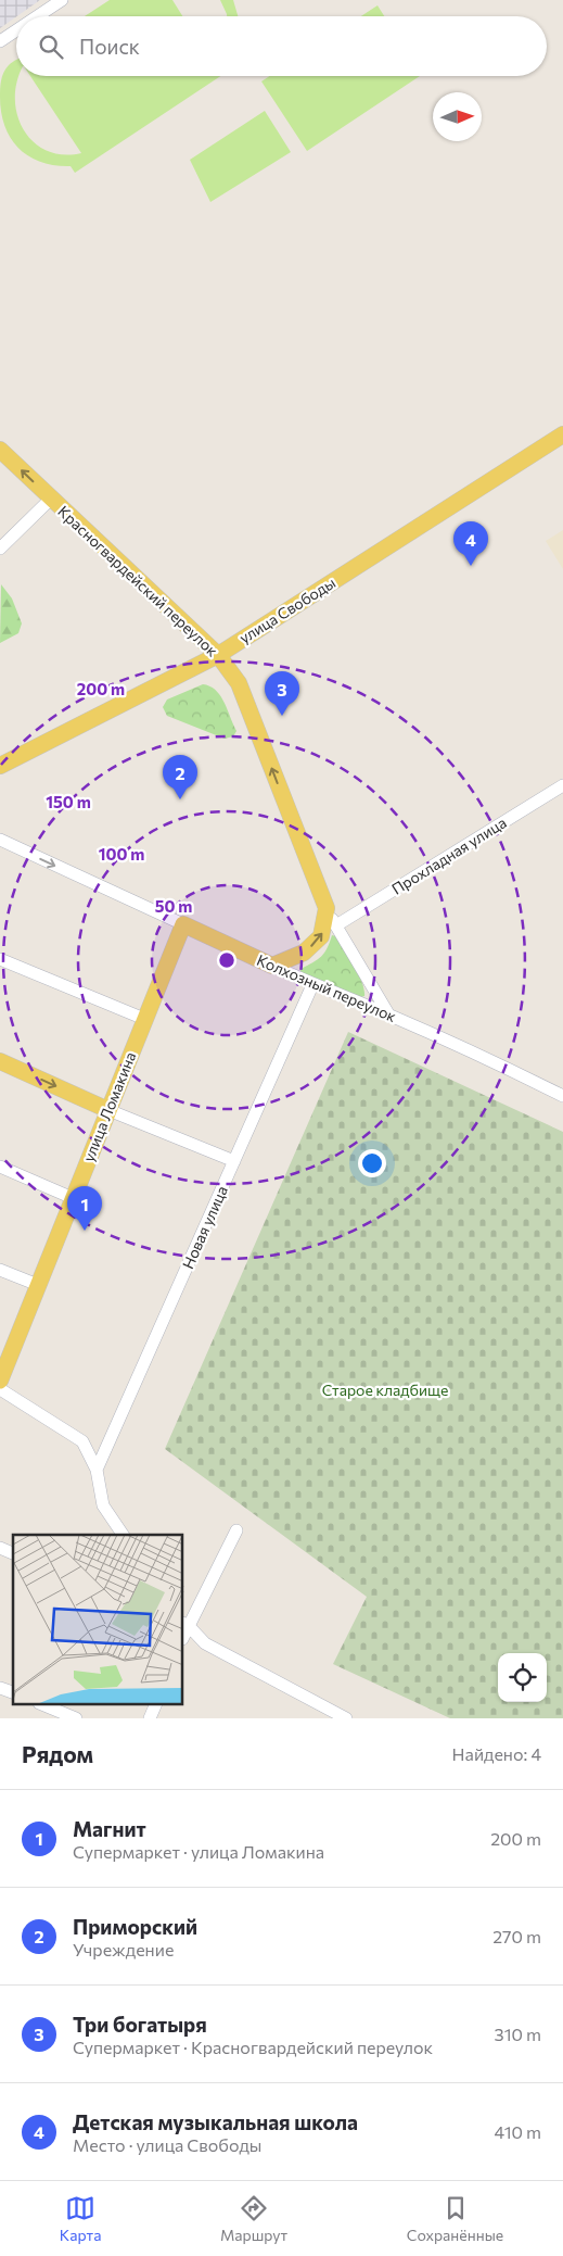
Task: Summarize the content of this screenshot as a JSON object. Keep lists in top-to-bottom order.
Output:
{
  "streets": {
    "main road": [
      "Красногвардейский переулок",
      "улица Свободы",
      "Колхозный переулок",
      "улица Ломакина"
    ],
    "street": ["Прохладная улица", "Новая улица"]
  },
  "crossings": [
    ["Красногвардейский переулок", "улица Свободы"],
    ["Красногвардейский переулок", "Прохладная улица"],
    ["Красногвардейский переулок", "Колхозный переулок"],
    ["Колхозный переулок", "улица Ломакина"],
    ["Колхозный переулок", "Новая улица"]
  ],
  "one_way": ["Красногвардейский переулок"],
  "parks": ["Старое кладбище"],
  "north": "right",
  "page": {
    "search": "Поиск",
    "pins": [
      "4",
      "3",
      "2",
      "1"
    ],
    "heading": ["Рядом", "Найдено: 4"],
    "list": [
      {
        "mark": "1",
        "name": "Магнит",
        "note": "Супермаркет · улица Ломакина",
        "value": "200 m"
      },
      {
        "mark": "2",
        "name": "Приморский",
        "note": "Учреждение",
        "value": "270 m"
      },
      {
        "mark": "3",
        "name": "Три богатыря",
        "note": "Супермаркет · Красногвардейский переулок",
        "value": "310 m"
      },
      {
        "mark": "4",
        "name": "Детская музыкальная школа",
        "note": "Место · улица Свободы",
        "value": "410 m"
      }
    ],
    "nav": ["Карта", "Маршрут", "Сохранённые"]
  },
  "rings": [
    "200 m",
    "150 m",
    "100 m",
    "50 m"
  ]
}
